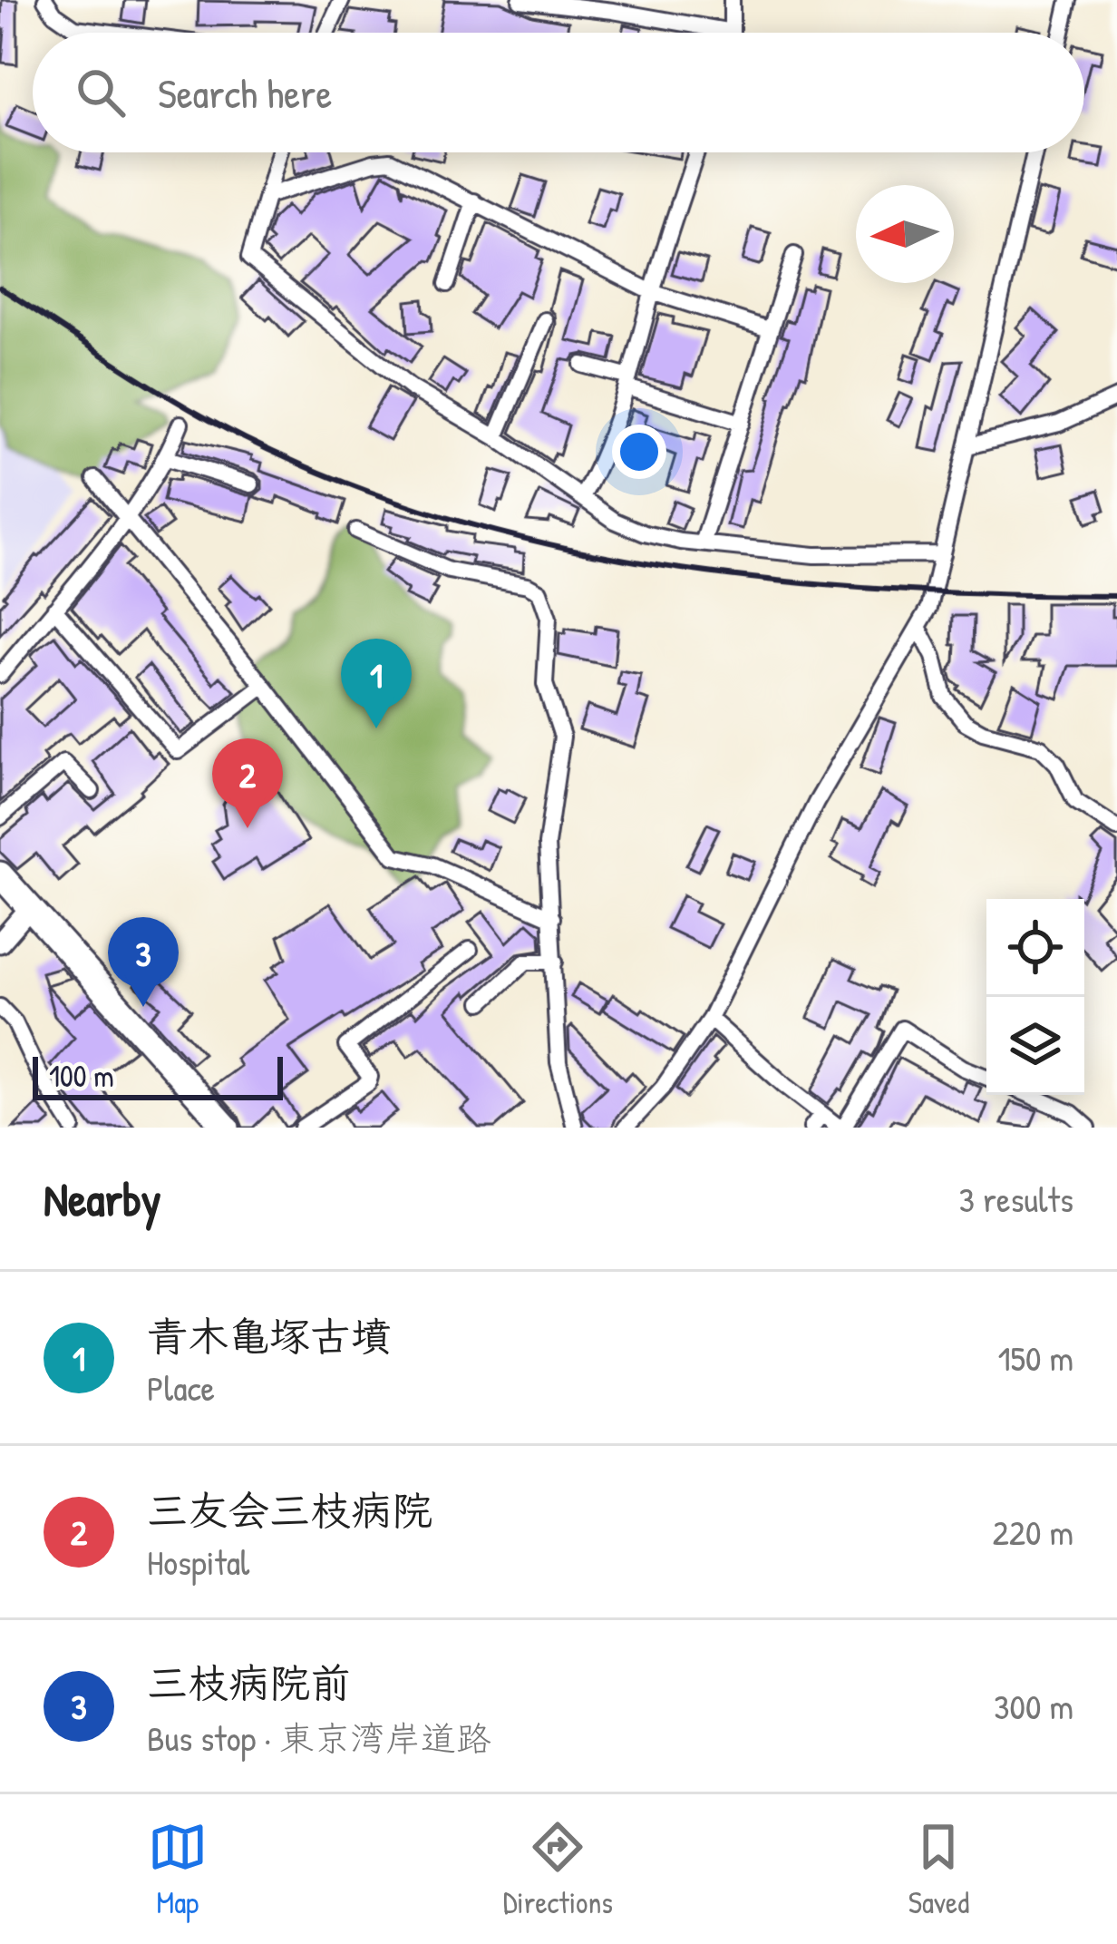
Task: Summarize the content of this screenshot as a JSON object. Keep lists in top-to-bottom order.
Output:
{
  "scale_bar": "100 m",
  "north": "left",
  "page": {
    "search": "Search here",
    "pins": ["1", "2", "3"],
    "scale": "100 m",
    "heading": ["Nearby", "3 results"],
    "list": [
      {
        "mark": "1",
        "name": "青木亀塚古墳",
        "note": "Place",
        "value": "150 m"
      },
      {
        "mark": "2",
        "name": "三友会三枝病院",
        "note": "Hospital",
        "value": "220 m"
      },
      {
        "mark": "3",
        "name": "三枝病院前",
        "note": "Bus stop · 東京湾岸道路",
        "value": "300 m"
      }
    ],
    "nav": ["Map", "Directions", "Saved"]
  }
}
